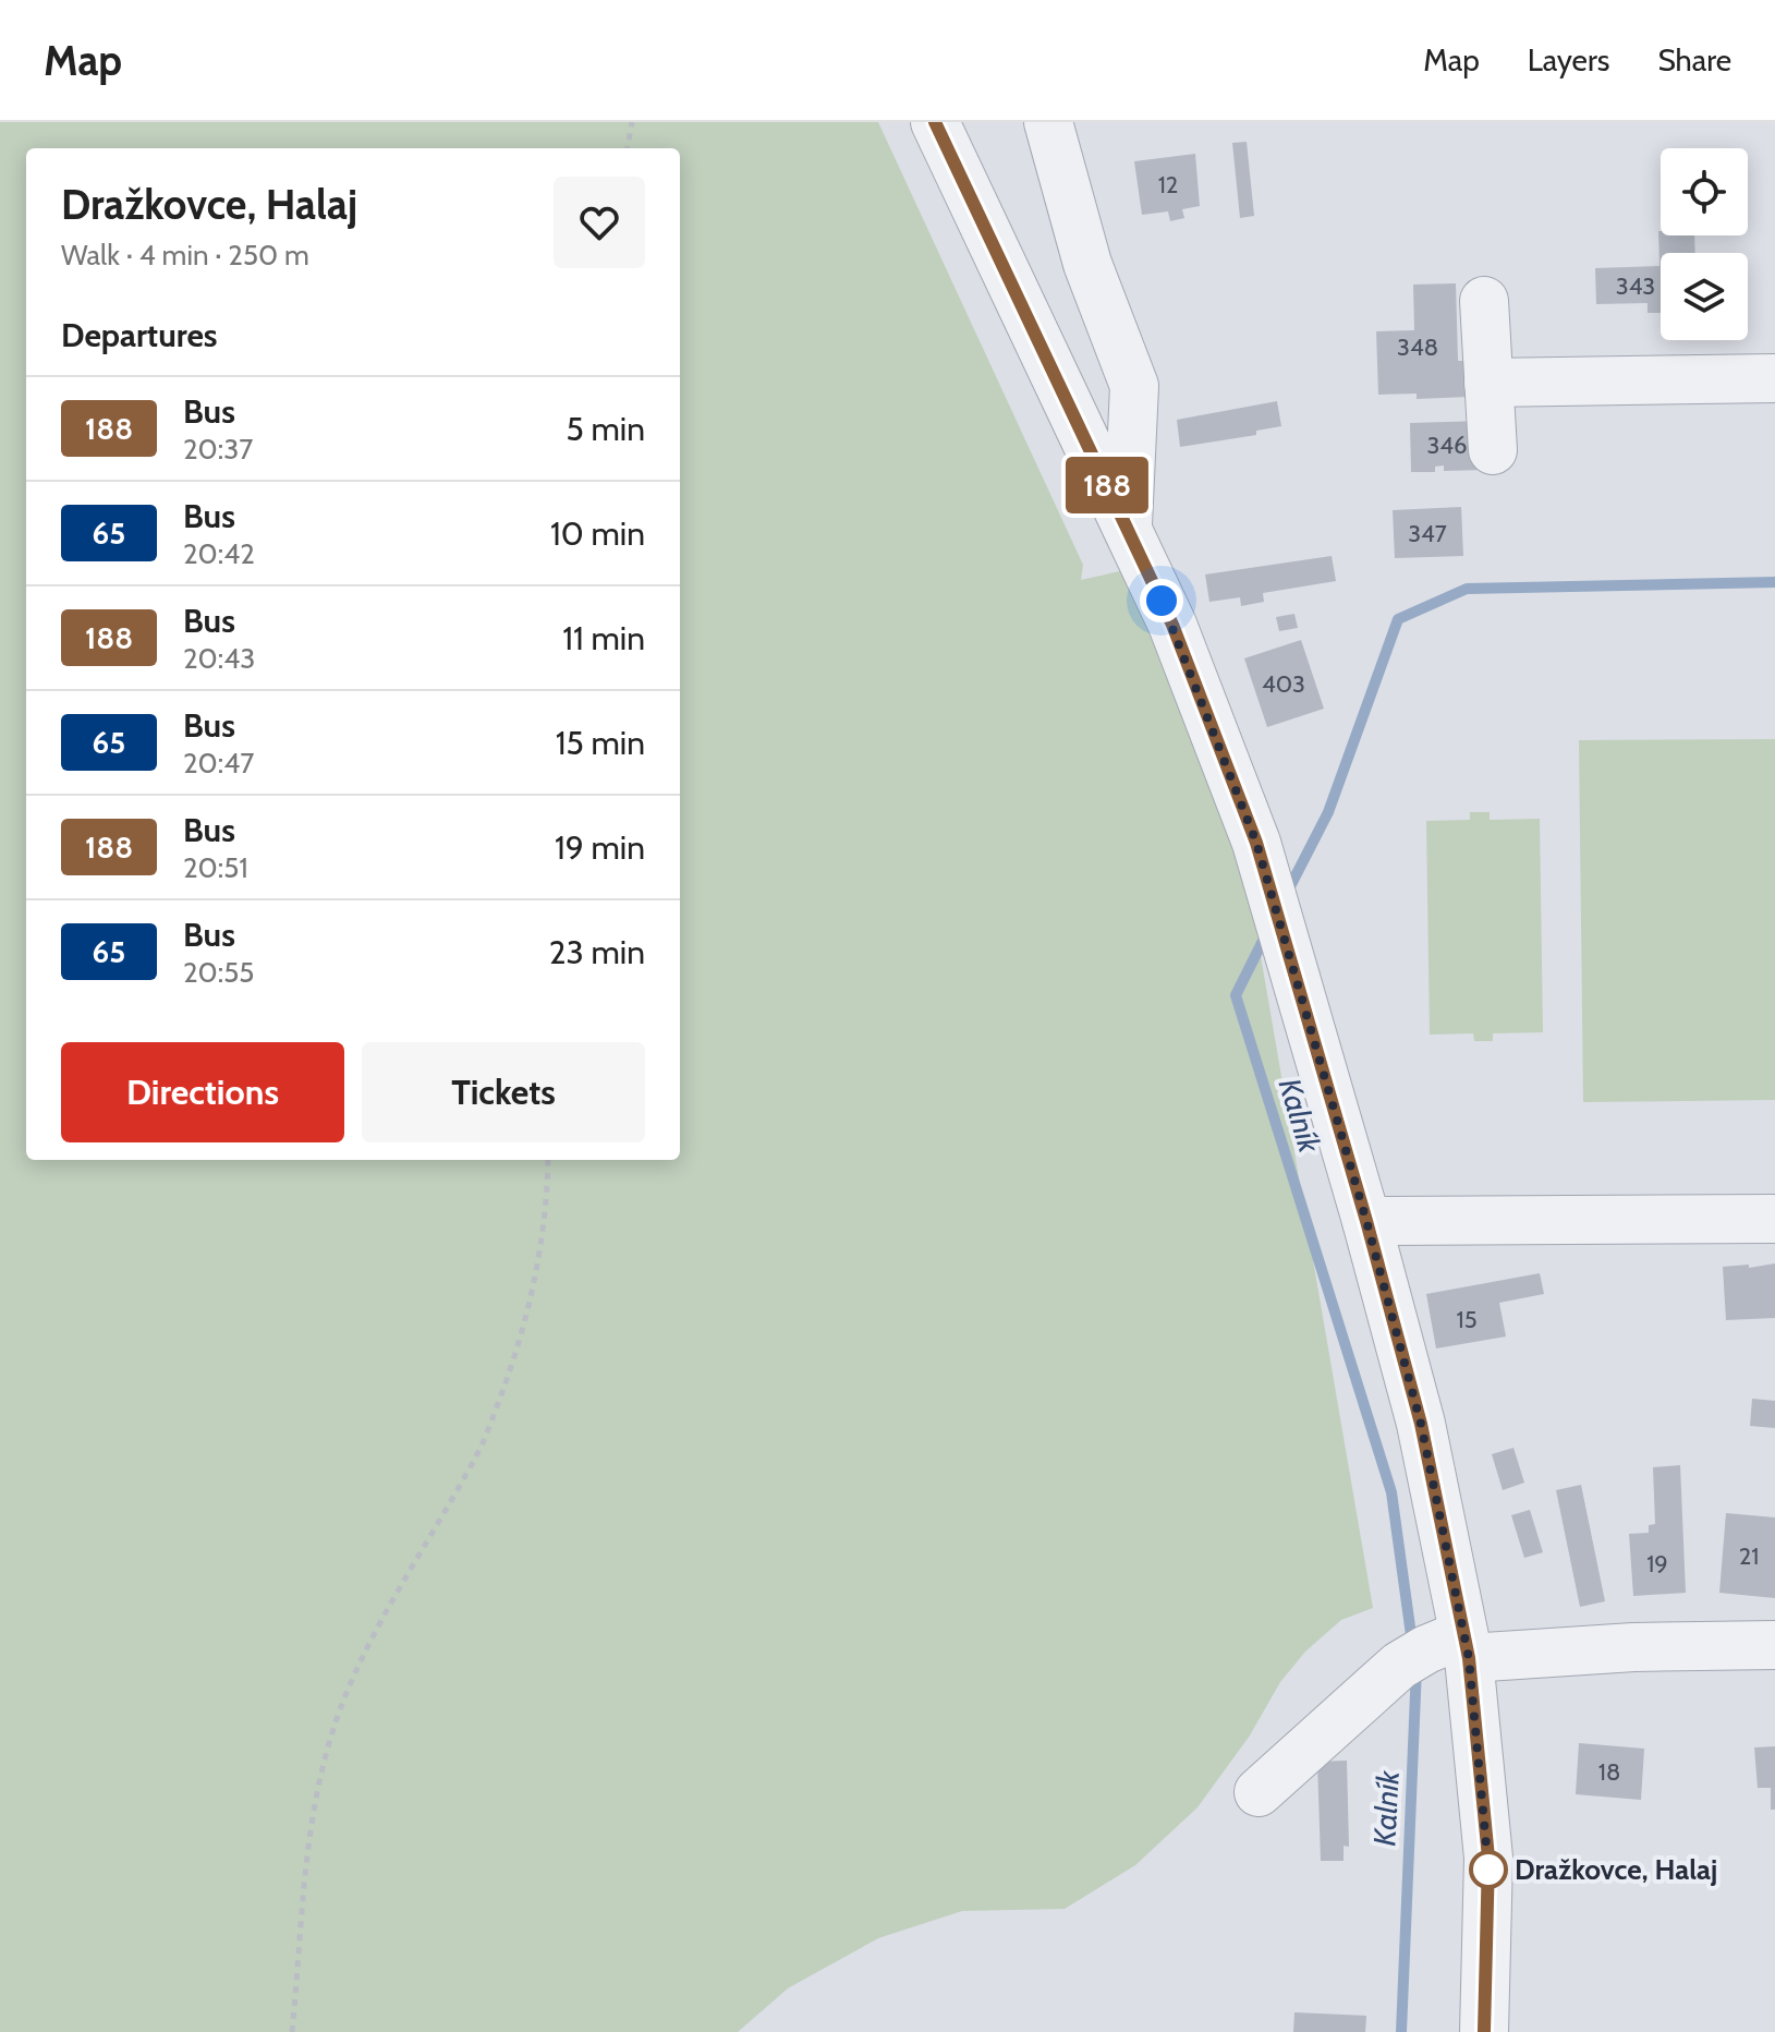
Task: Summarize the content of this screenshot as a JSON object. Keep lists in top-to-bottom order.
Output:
{
  "water": ["Kalník"],
  "places": ["Dražkovce, Halaj"],
  "lines": ["bus line 188"],
  "house_numbers": [
    "12",
    "343",
    "348",
    "346",
    "347",
    "403",
    "15",
    "21",
    "19",
    "18"
  ],
  "page": {
    "header": "Map",
    "nav": ["Map", "Layers", "Share"],
    "on_map": "188",
    "heading": [
      ["Dražkovce, Halaj", "Walk · 4 min · 250 m"],
      "Departures"
    ],
    "list": [
      {
        "mark": "188",
        "name": "Bus",
        "note": "20:37",
        "value": "5 min"
      },
      {
        "mark": "65",
        "name": "Bus",
        "note": "20:42",
        "value": "10 min"
      },
      {
        "mark": "188",
        "name": "Bus",
        "note": "20:43",
        "value": "11 min"
      },
      {
        "mark": "65",
        "name": "Bus",
        "note": "20:47",
        "value": "15 min"
      },
      {
        "mark": "188",
        "name": "Bus",
        "note": "20:51",
        "value": "19 min"
      },
      {
        "mark": "65",
        "name": "Bus",
        "note": "20:55",
        "value": "23 min"
      }
    ],
    "buttons": ["Directions", "Tickets"]
  }
}
